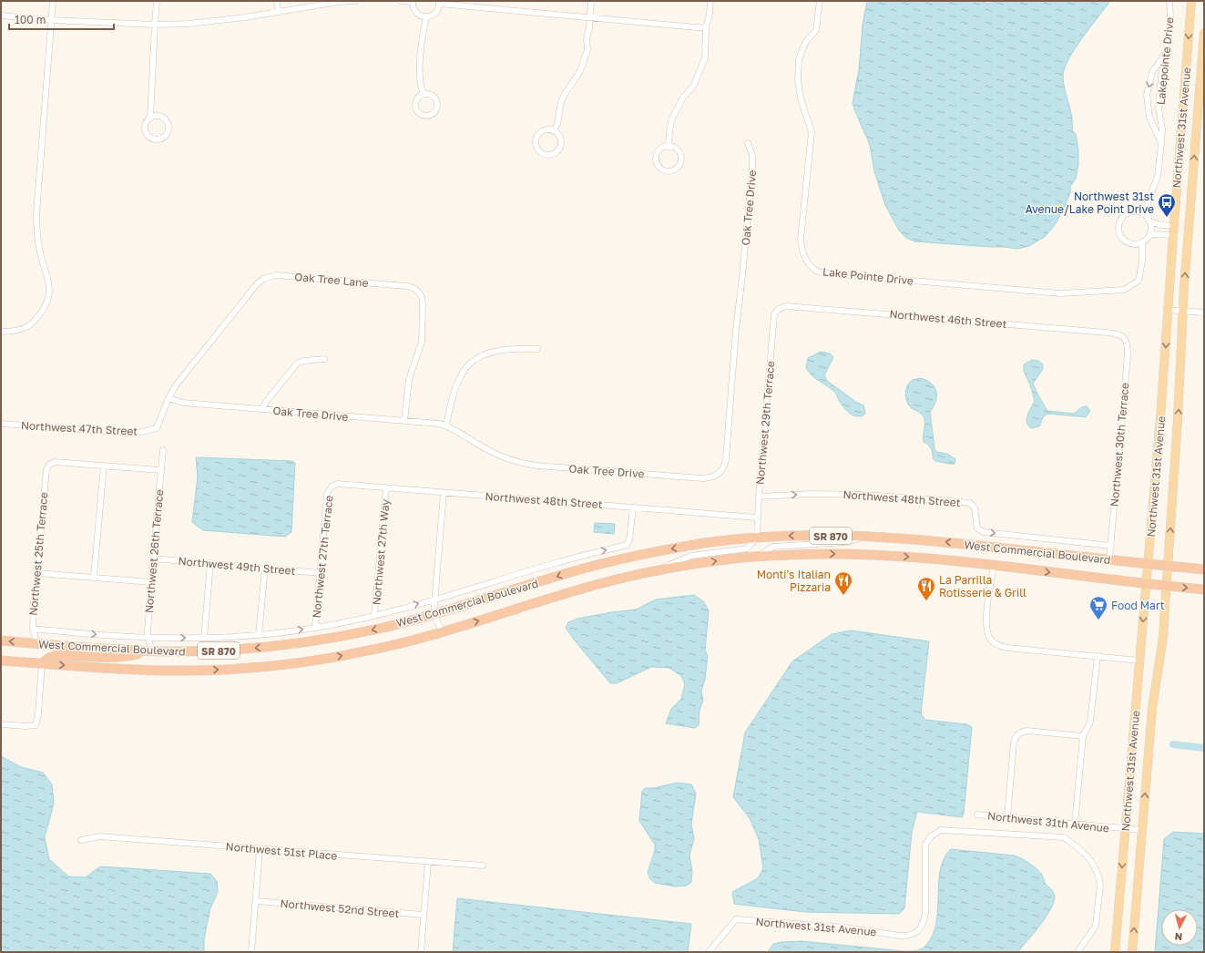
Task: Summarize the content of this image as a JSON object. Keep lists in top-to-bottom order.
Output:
{
  "streets": {
    "highway": ["SR 870", "West Commercial Boulevard"],
    "main road": ["Northwest 31st Avenue"],
    "street": [
      "Lakepointe Drive",
      "Oak Tree Drive",
      "Lake Pointe Drive",
      "Oak Tree Lane",
      "Northwest 46th Street",
      "Northwest 29th Terrace",
      "Northwest 47th Street",
      "Northwest 30th Terrace",
      "Northwest 48th Street",
      "Northwest 26th Terrace",
      "Northwest 27th Way",
      "Northwest 25th Terrace",
      "Northwest 27th Terrace",
      "Northwest 49th Street",
      "Northwest 31th Avenue",
      "Northwest 51st Place",
      "Northwest 52nd Street"
    ]
  },
  "crossings": [
    ["Northwest 31st Avenue", "West Commercial Boulevard"],
    ["Northwest 31st Avenue", "Northwest 31th Avenue"],
    ["Oak Tree Drive", "Oak Tree Lane"],
    ["Oak Tree Drive", "Northwest 47th Street"],
    ["Oak Tree Lane", "Northwest 47th Street"],
    ["Northwest 46th Street", "Northwest 29th Terrace"],
    ["Northwest 46th Street", "Northwest 30th Terrace"],
    ["Northwest 29th Terrace", "Northwest 48th Street"],
    ["Northwest 29th Terrace", "West Commercial Boulevard"],
    ["Northwest 30th Terrace", "Northwest 48th Street"],
    ["Northwest 30th Terrace", "West Commercial Boulevard"],
    ["Northwest 48th Street", "Northwest 27th Way"],
    ["Northwest 48th Street", "Northwest 27th Terrace"],
    ["Northwest 26th Terrace", "West Commercial Boulevard"],
    ["Northwest 26th Terrace", "Northwest 49th Street"],
    ["West Commercial Boulevard", "Northwest 25th Terrace"],
    ["Northwest 27th Terrace", "Northwest 49th Street"]
  ],
  "one_way": ["Northwest 48th Street"],
  "places": {
    "bus stop": ["Northwest 31st Avenue/Lake Point Drive"],
    "restaurant": ["Monti's Italian Pizzaria", "La Parrilla Rotisserie & Grill"],
    "supermarket": ["Food Mart"]
  },
  "scale_bar": "100 m",
  "north": "bottom"
}
